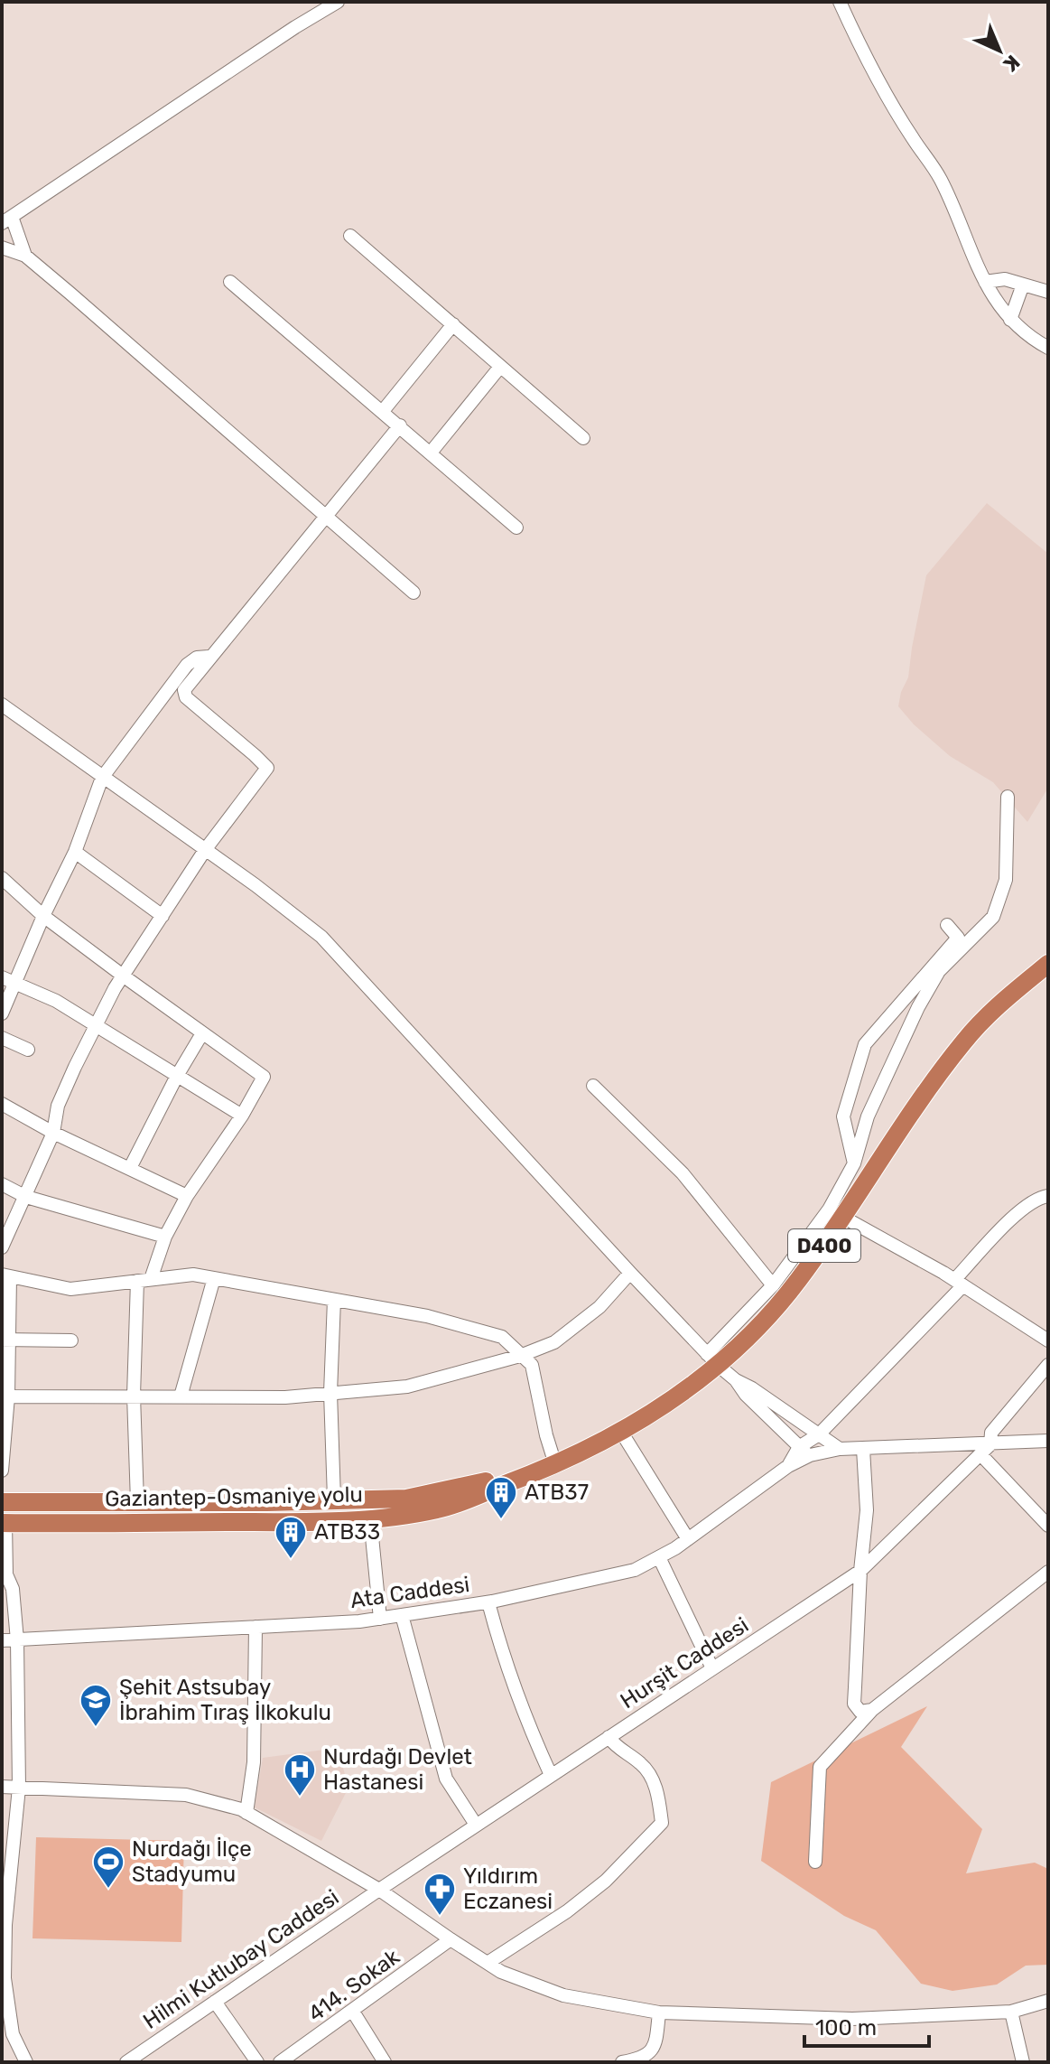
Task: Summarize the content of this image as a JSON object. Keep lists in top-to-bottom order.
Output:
{
  "streets": {
    "highway": ["D400", "Gaziantep-Osmaniye yolu"],
    "street": [
      "Ata Caddesi",
      "Hurşit Caddesi",
      "Hilmi Kutlubay Caddesi",
      "414. Sokak"
    ]
  },
  "crossings": [
    ["Hurşit Caddesi", "Hilmi Kutlubay Caddesi"]
  ],
  "places": {
    "building": ["ATB37", "ATB33"],
    "school or university": ["Şehit Astsubay İbrahim Tıraş İlkokulu"],
    "hospital": ["Nurdağı Devlet Hastanesi"],
    "sports": ["Nurdağı İlçe Stadyumu"],
    "pharmacy": ["Yıldırım Eczanesi"]
  },
  "scale_bar": "100 m",
  "north": "bottom right"
}
